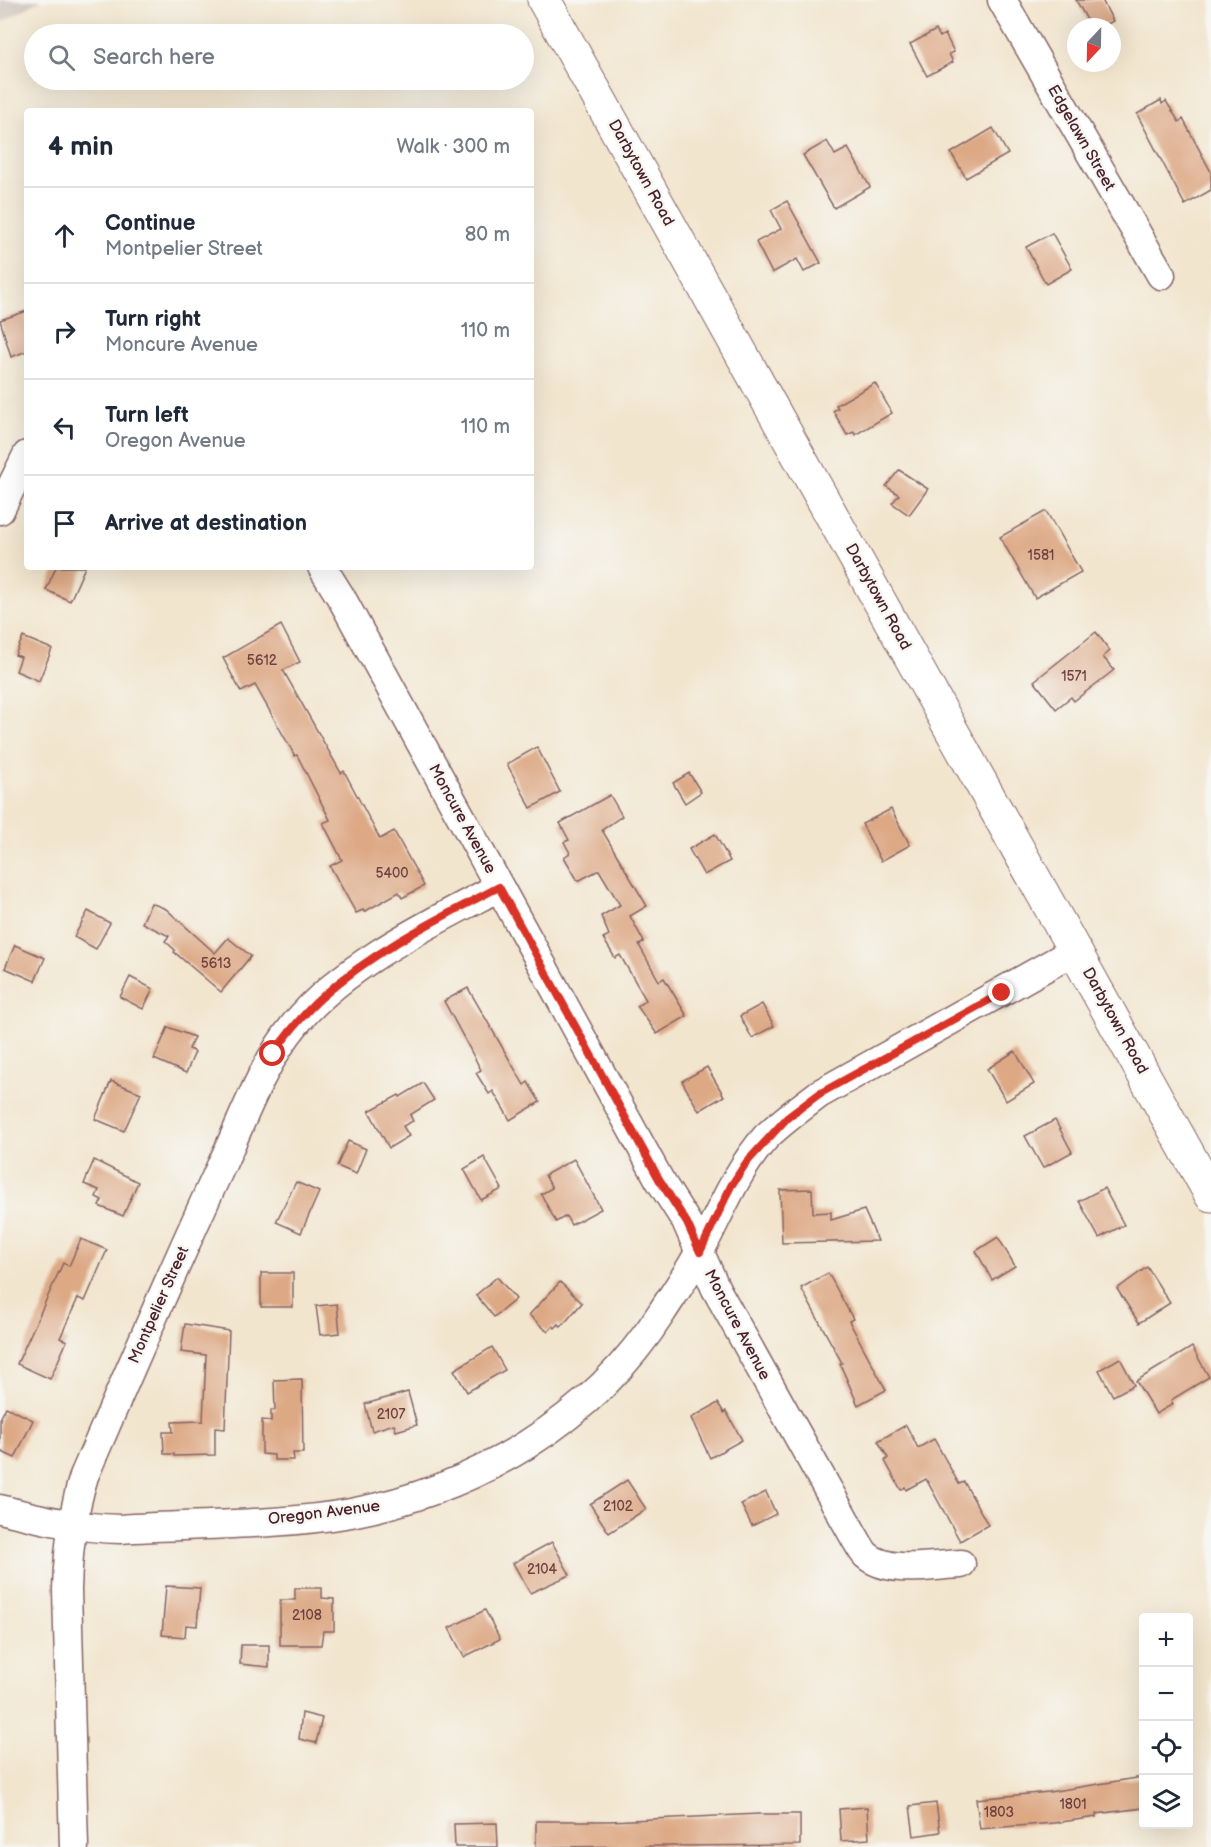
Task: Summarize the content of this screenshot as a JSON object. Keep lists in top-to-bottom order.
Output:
{
  "streets": {
    "main road": ["Darbytown Road"],
    "street": [
      "Edgelawn Street",
      "Moncure Avenue",
      "Montpelier Street",
      "Oregon Avenue"
    ]
  },
  "crossings": [
    ["Darbytown Road", "Oregon Avenue"],
    ["Moncure Avenue", "Montpelier Street"],
    ["Moncure Avenue", "Oregon Avenue"],
    ["Montpelier Street", "Oregon Avenue"]
  ],
  "house_numbers": [
    "1581",
    "5612",
    "1571",
    "5400",
    "5613",
    "2107",
    "2102",
    "2104",
    "2108",
    "1801",
    "1803"
  ],
  "north": "bottom",
  "page": {
    "search": "Search here",
    "heading": ["4 min", "Walk · 300 m"],
    "list": [
      ["Continue", "Montpelier Street", "80 m"],
      ["Turn right", "Moncure Avenue", "110 m"],
      ["Turn left", "Oregon Avenue", "110 m"],
      "Arrive at destination"
    ],
    "map_buttons": ["+", "−"]
  }
}
